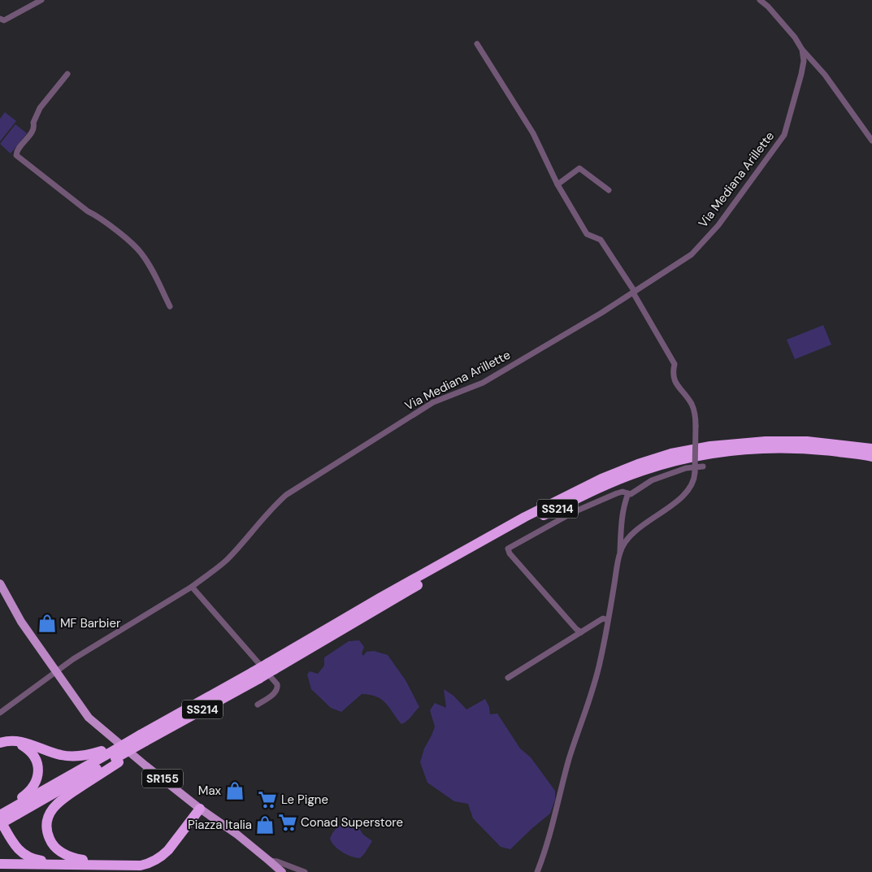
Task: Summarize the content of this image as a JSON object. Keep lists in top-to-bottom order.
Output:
{
  "streets": {
    "highway": ["SS214"],
    "main road": ["SR155"],
    "street": ["Via Mediana Arillette"]
  },
  "crossings": [
    ["Via Mediana Arillette", "SR155"]
  ],
  "places": {
    "shop": ["MF Barbier", "Max", "Piazza Italia"],
    "supermarket": ["Le Pigne", "Conad Superstore"]
  }
}
